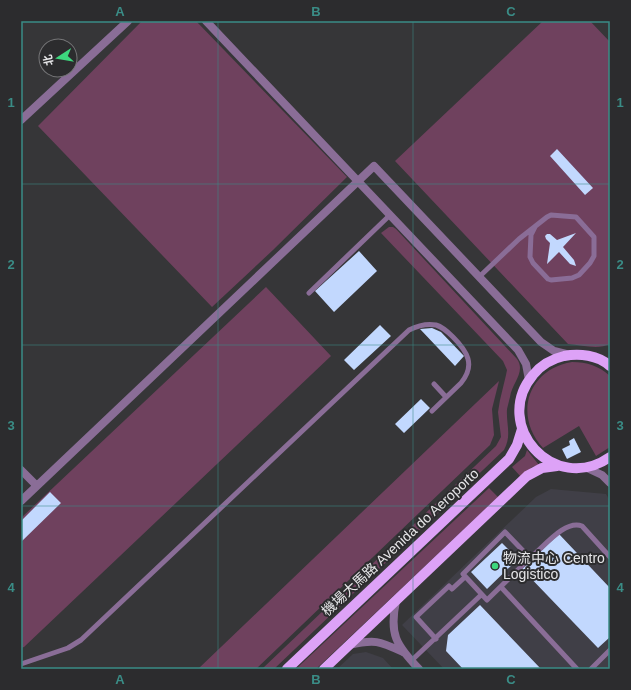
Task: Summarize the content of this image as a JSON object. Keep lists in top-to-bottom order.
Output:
{
  "streets": {
    "main road": ["機場大馬路 Avenida do Aeroporto"]
  },
  "places": ["物流中心 Centro Logistico"],
  "north": "left",
  "grid": {
    "columns": ["A", "B", "C"],
    "rows": [
      "1",
      "2",
      "3",
      "4"
    ]
  }
}
